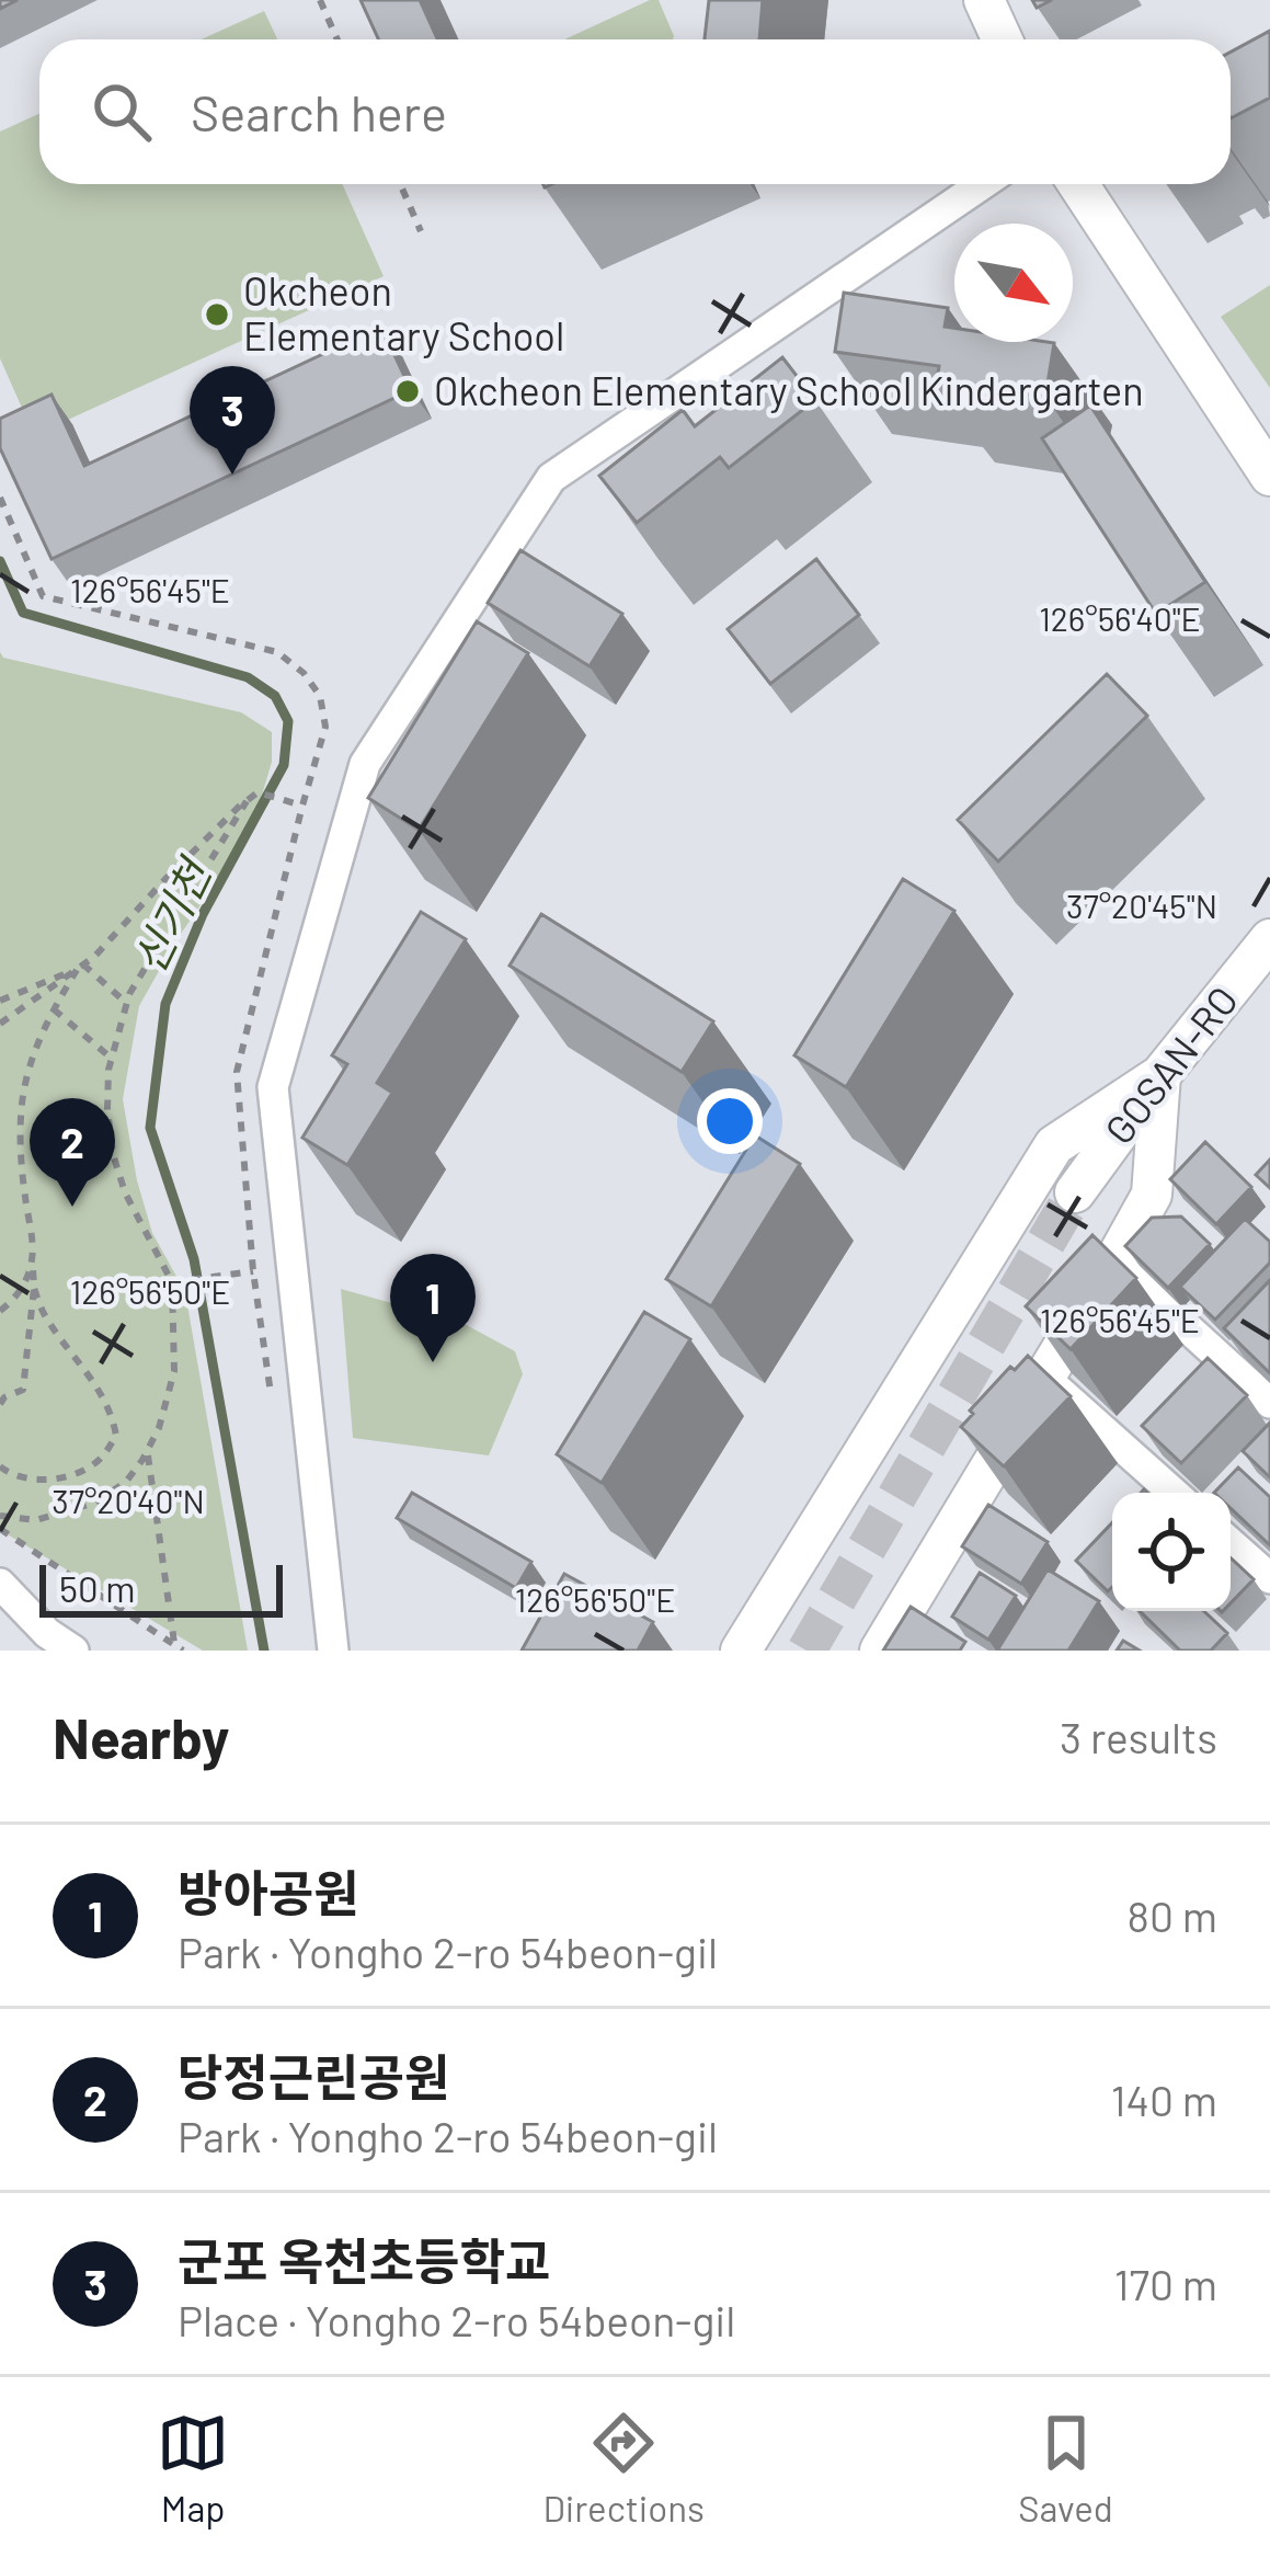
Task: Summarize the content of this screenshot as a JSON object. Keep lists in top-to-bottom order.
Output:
{
  "streets": {
    "street": ["GOSAN-RO"]
  },
  "water": ["신기천"],
  "places": ["Okcheon Elementary School", "Okcheon Elementary School Kindergarten"],
  "scale_bar": "50 m",
  "north": "bottom right",
  "page": {
    "search": "Search here",
    "pins": ["3", "2", "1"],
    "scale": "50 m",
    "heading": ["Nearby", "3 results"],
    "list": [
      {
        "mark": "1",
        "name": "방아공원",
        "note": "Park · Yongho 2-ro 54beon-gil",
        "value": "80 m"
      },
      {
        "mark": "2",
        "name": "당정근린공원",
        "note": "Park · Yongho 2-ro 54beon-gil",
        "value": "140 m"
      },
      {
        "mark": "3",
        "name": "군포 옥천초등학교",
        "note": "Place · Yongho 2-ro 54beon-gil",
        "value": "170 m"
      }
    ],
    "nav": ["Map", "Directions", "Saved"]
  },
  "coordinates": [
    "126°56'45\"E",
    "126°56'40\"E",
    "37°20'45\"N",
    "126°56'50\"E",
    "37°20'40\"N"
  ]
}
